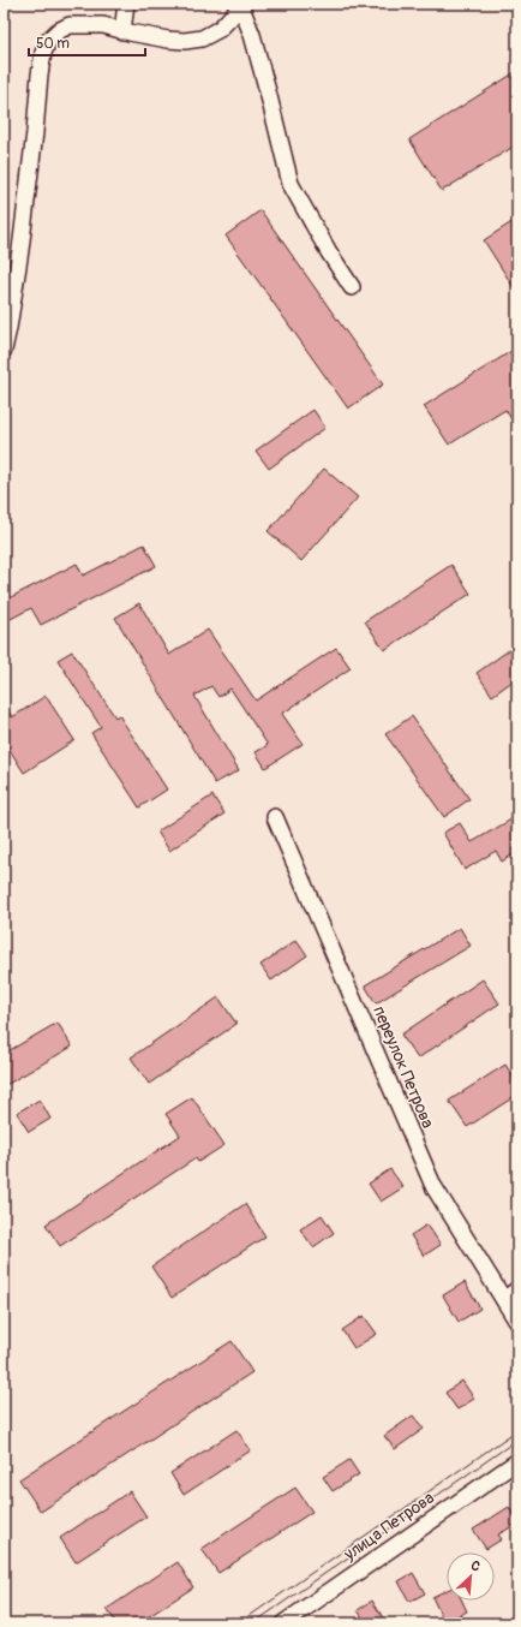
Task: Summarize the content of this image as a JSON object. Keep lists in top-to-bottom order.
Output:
{
  "streets": {
    "street": ["переулок Петрова", "улица Петрова"]
  },
  "scale_bar": "50 m",
  "north": "top right"
}
